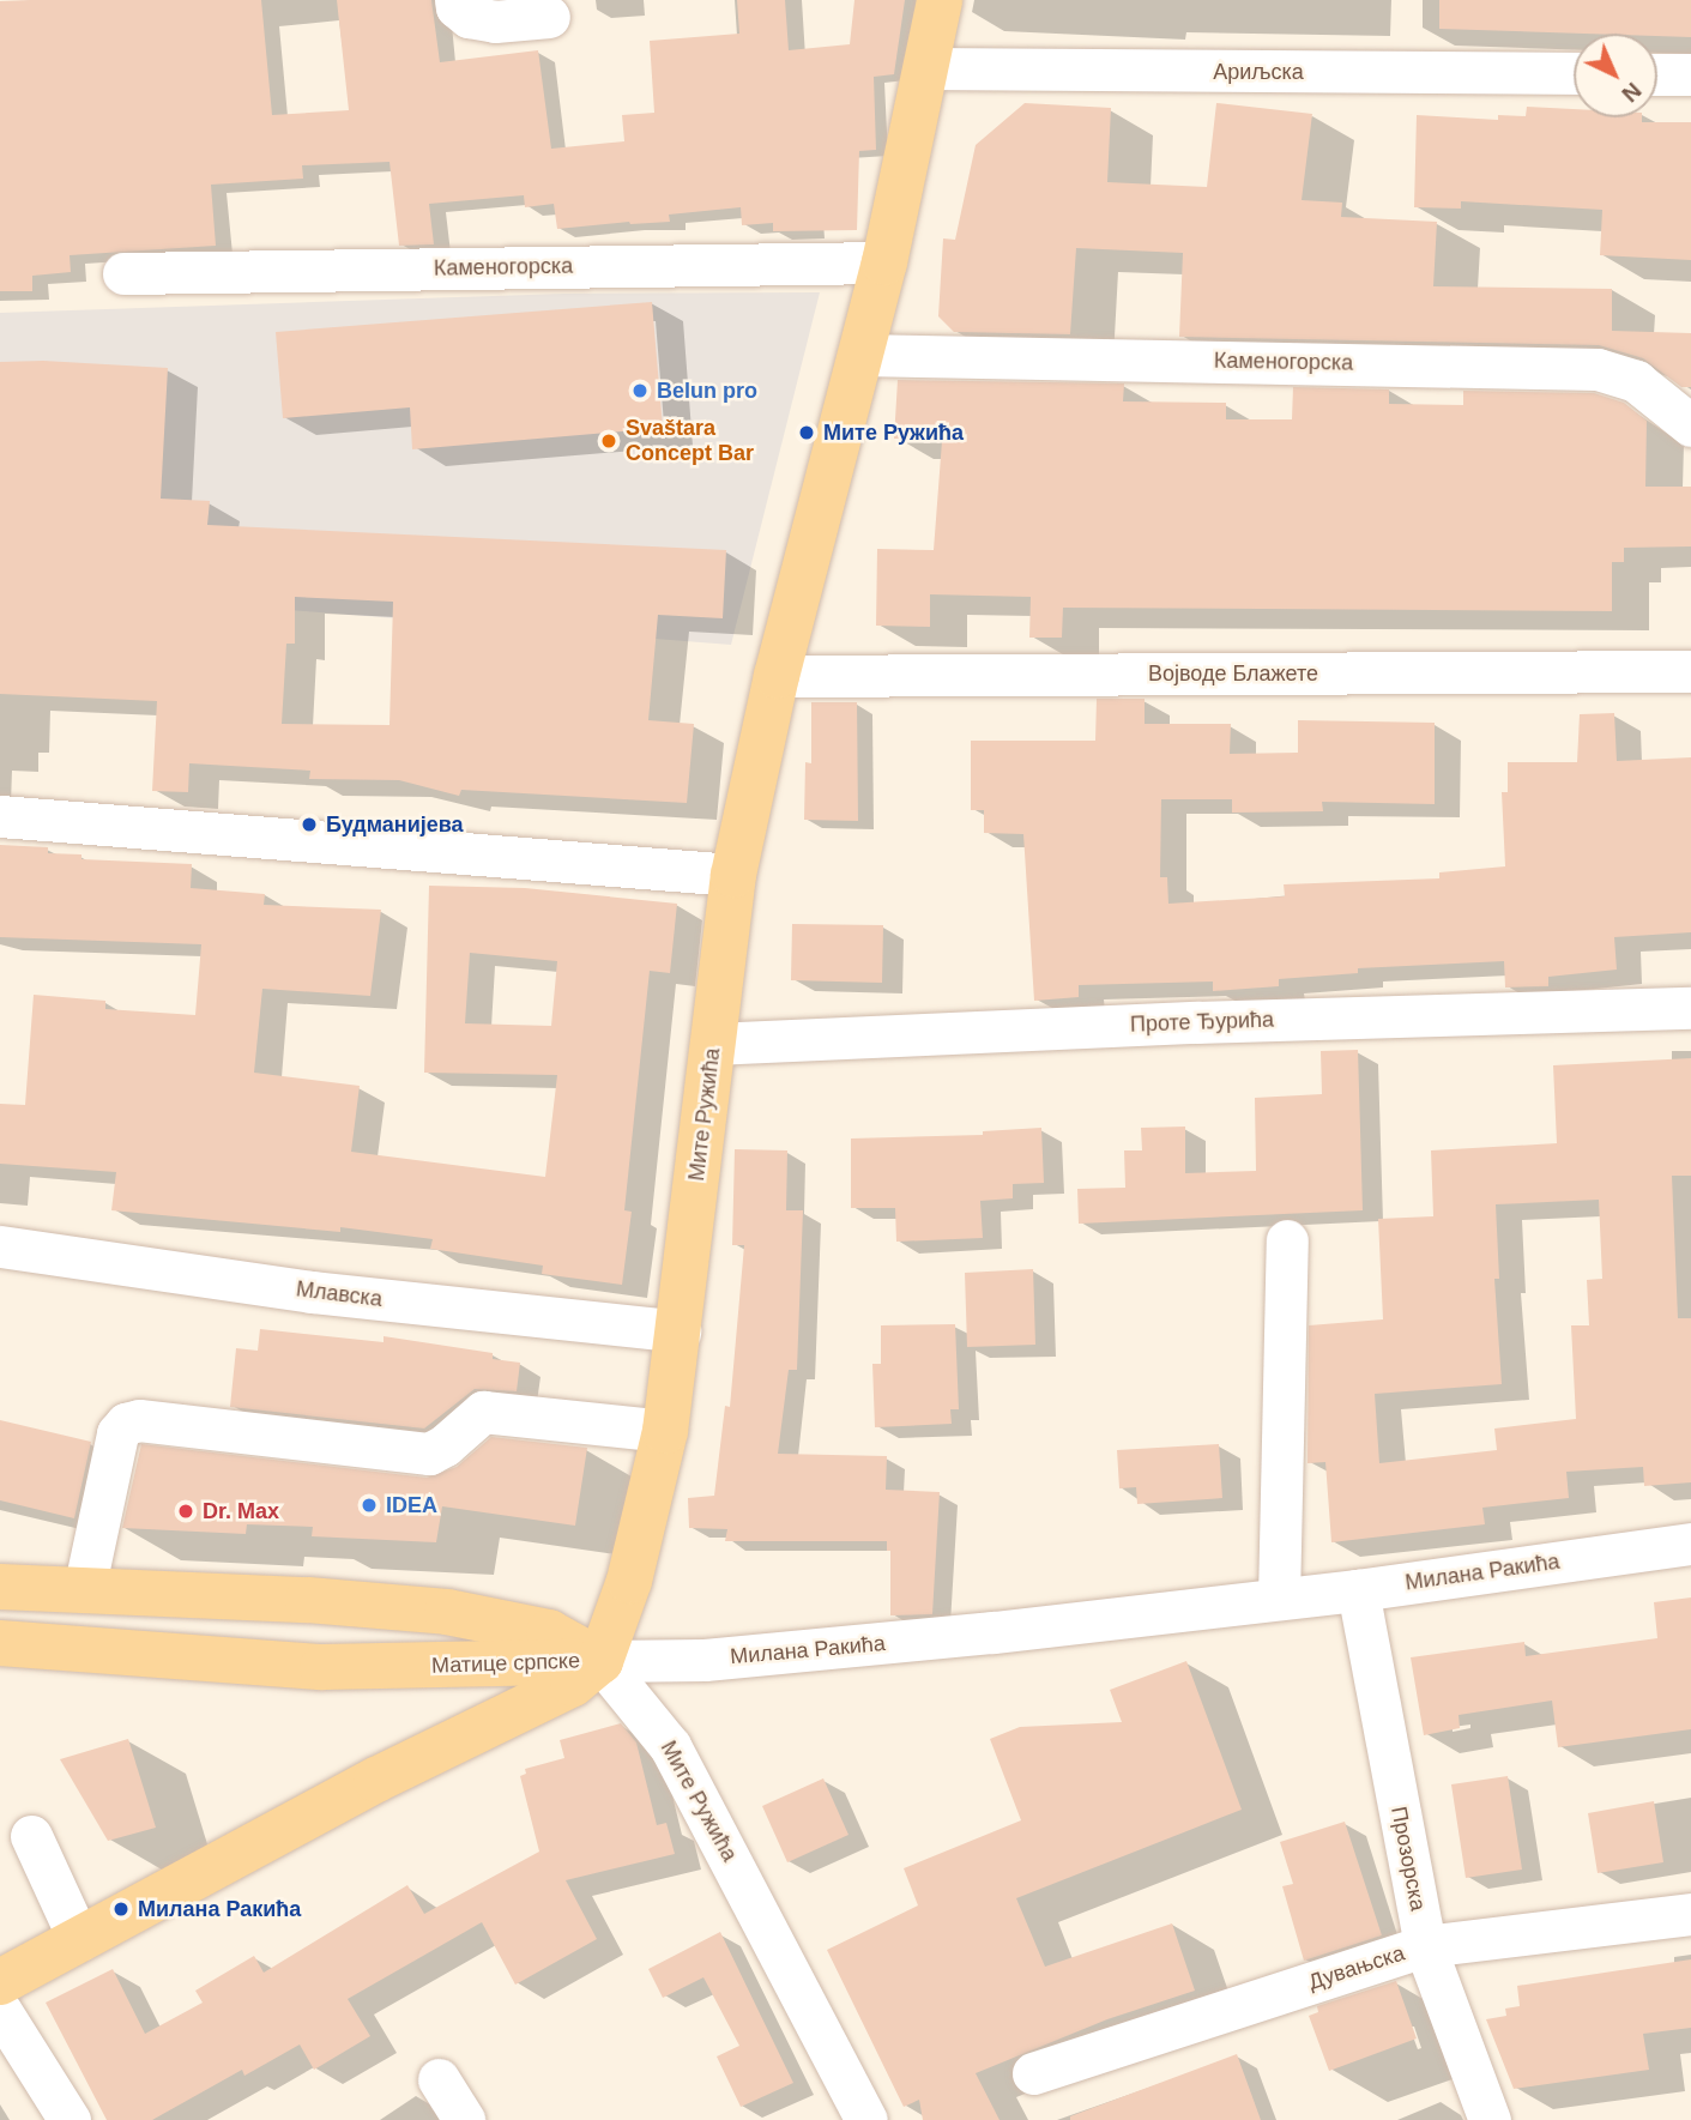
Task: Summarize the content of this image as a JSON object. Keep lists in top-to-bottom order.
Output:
{
  "streets": {
    "main road": ["Мите Ружића", "Матице српске"],
    "street": [
      "Ариљска",
      "Каменогорска",
      "Војводе Блажете",
      "Проте Ђурића",
      "Млавска",
      "Милана Ракића",
      "Прозорска",
      "Дувањска"
    ]
  },
  "crossings": [
    ["Ариљска", "Мите Ружића"],
    ["Каменогорска", "Мите Ружића"],
    ["Војводе Блажете", "Мите Ружића"],
    ["Проте Ђурића", "Мите Ружића"],
    ["Мите Ружића", "Млавска"],
    ["Мите Ружића", "Милана Ракића"],
    ["Мите Ружића", "Матице српске"],
    ["Милана Ракића", "Матице српске"],
    ["Милана Ракића", "Прозорска"],
    ["Прозорска", "Дувањска"]
  ],
  "places": [
    "Belun pro",
    "Мите Ружића",
    "Svaštara Concept Bar",
    "Будманијева",
    "IDEA",
    "Dr. Max",
    "Милана Ракића"
  ],
  "north": "bottom right"
}
